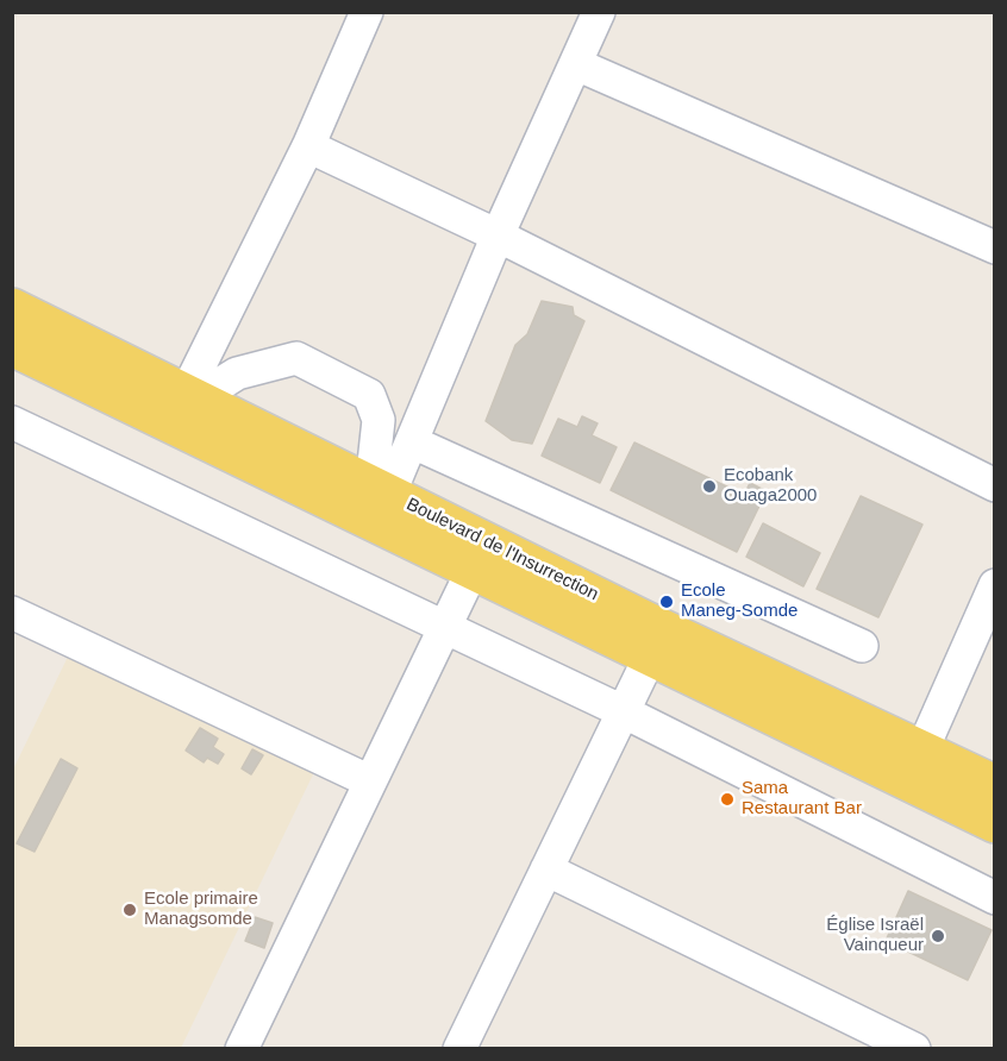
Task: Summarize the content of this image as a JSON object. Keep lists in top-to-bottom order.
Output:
{
  "streets": {
    "main road": ["Boulevard de l'Insurrection"]
  },
  "places": [
    "Ecobank Ouaga2000",
    "Ecole Maneg-Somde",
    "Sama Restaurant Bar",
    "Ecole primaire Managsomde",
    "Église Israël Vainqueur"
  ]
}
